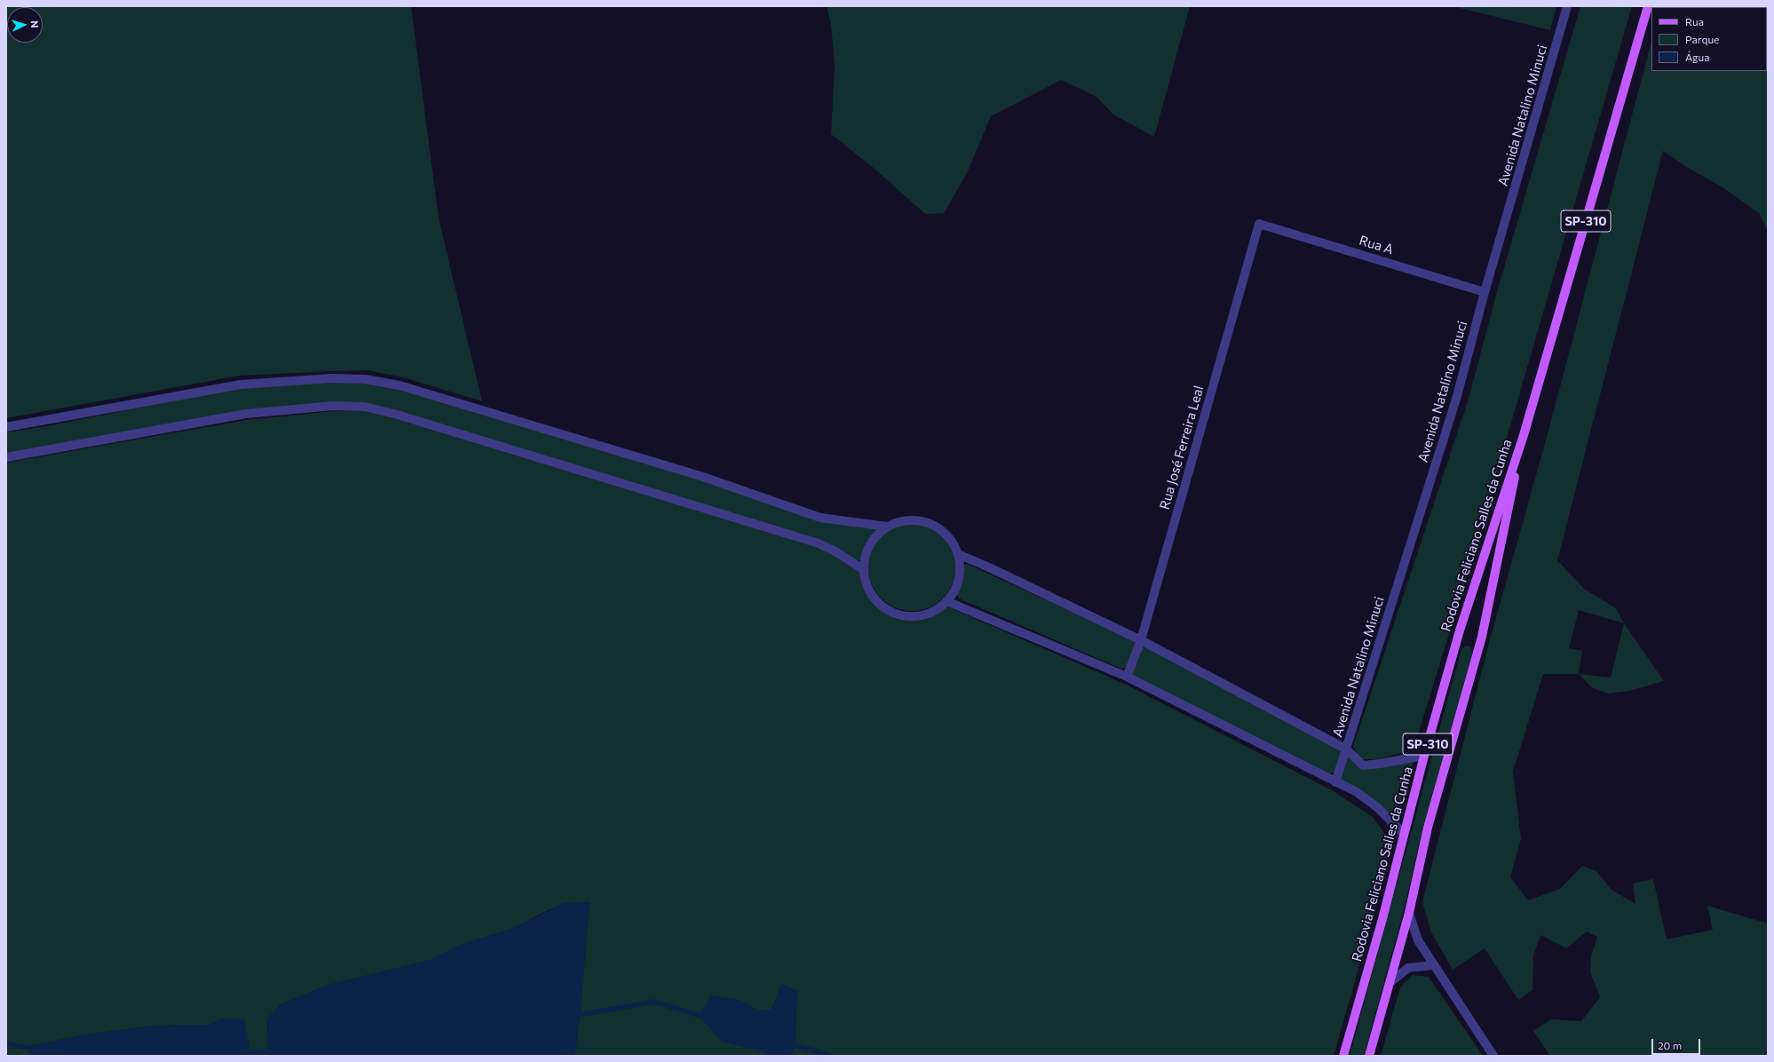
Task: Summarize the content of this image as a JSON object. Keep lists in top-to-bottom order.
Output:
{
  "streets": {
    "main road": ["SP-310", "Rodovia Feliciano Salles da Cunha"],
    "street": ["Avenida Natalino Minuci", "Rua A", "Rua José Ferreira Leal"]
  },
  "crossings": [
    ["Avenida Natalino Minuci", "Rua A"],
    ["SP-310", "Rodovia Feliciano Salles da Cunha"],
    ["Rua A", "Rua José Ferreira Leal"]
  ],
  "legend": ["Rua", "Parque", "Água"],
  "scale_bar": "20 m",
  "north": "right"
}
